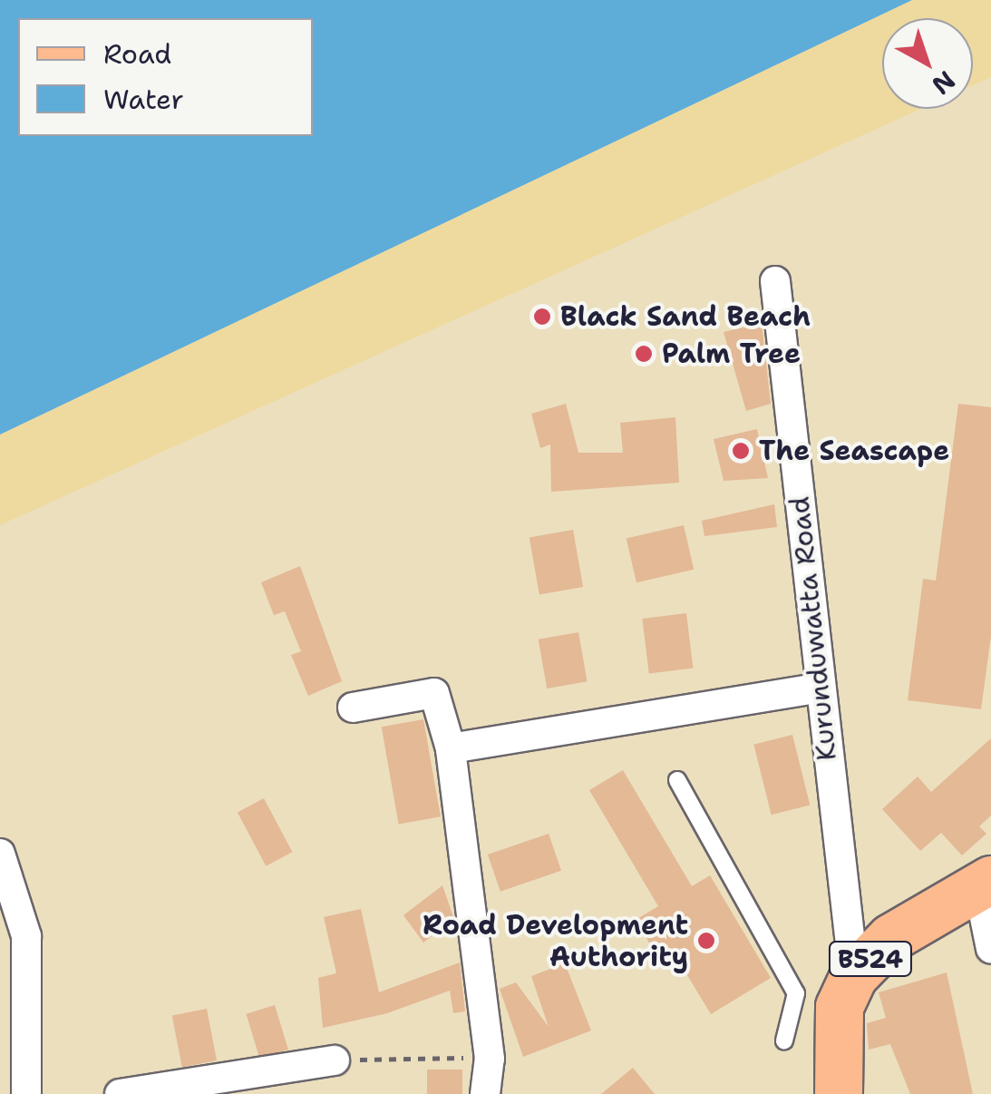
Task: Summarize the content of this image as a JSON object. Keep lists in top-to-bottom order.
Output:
{
  "streets": {
    "main road": ["B524"],
    "street": ["Kurunduwatta Road"]
  },
  "crossings": [
    ["Kurunduwatta Road", "B524"]
  ],
  "places": [
    "Black Sand Beach",
    "Palm Tree",
    "The Seascape",
    "Road Development Authority"
  ],
  "legend": ["Road", "Water"],
  "north": "bottom right"
}
